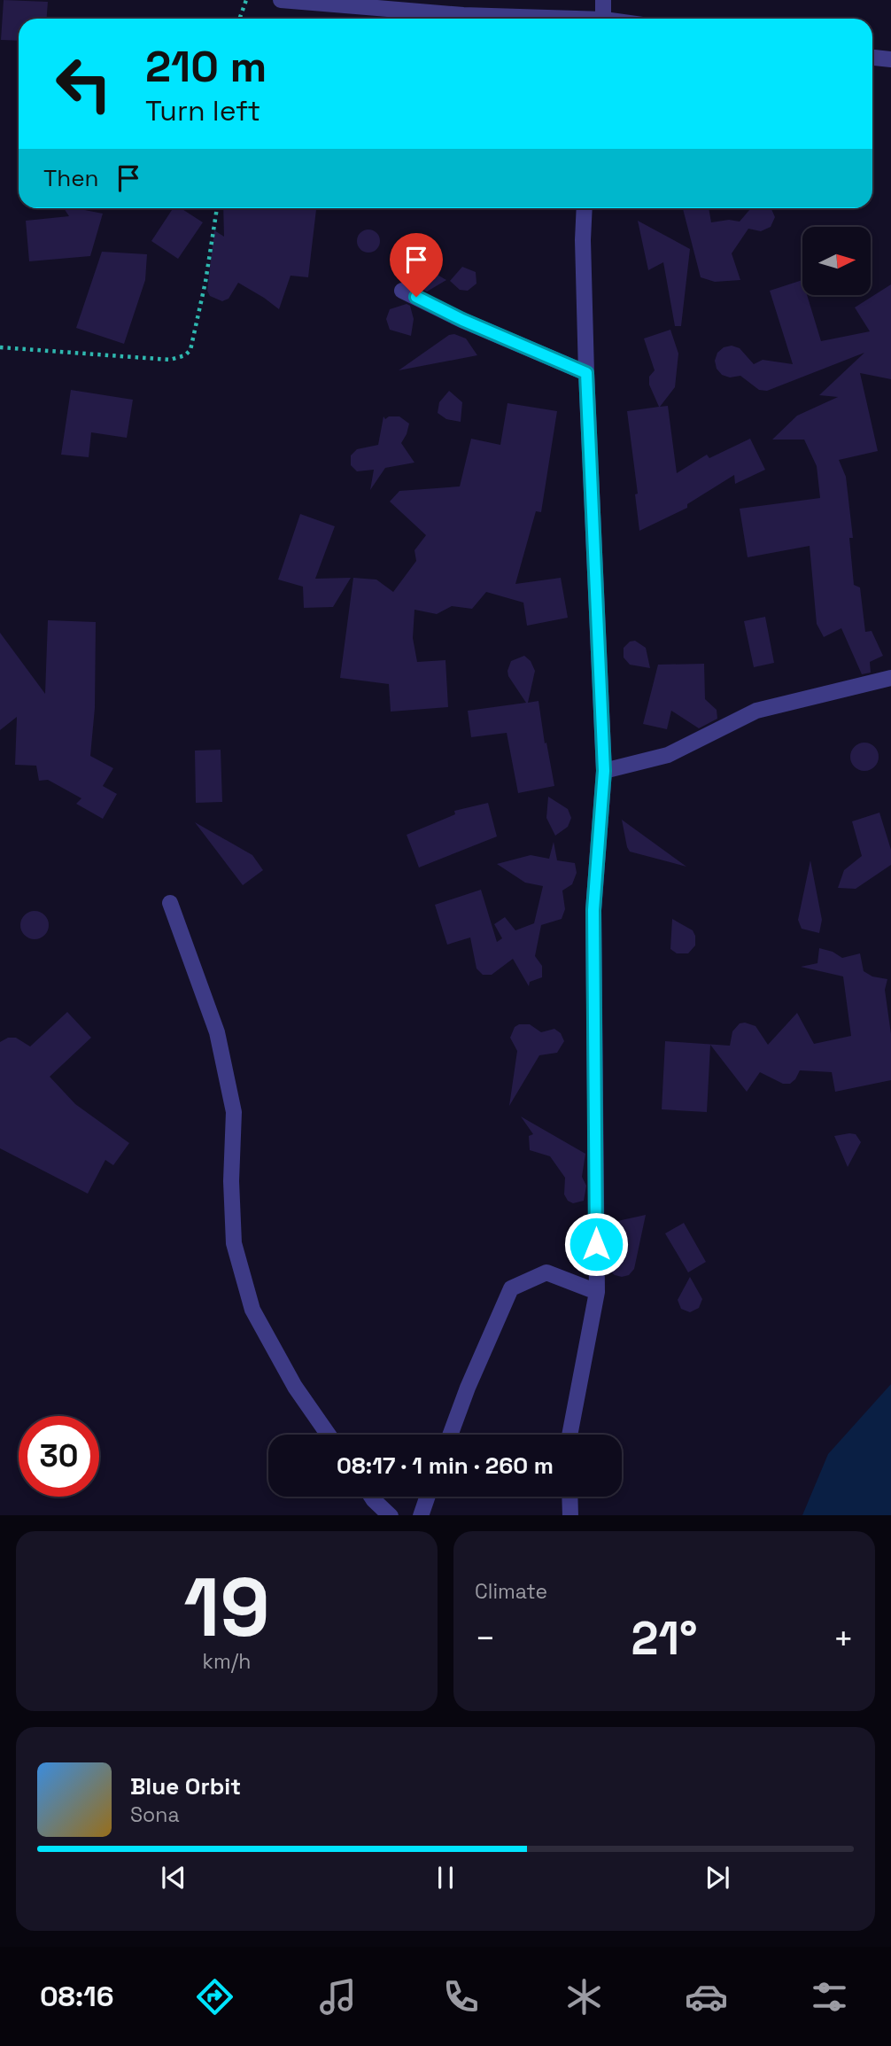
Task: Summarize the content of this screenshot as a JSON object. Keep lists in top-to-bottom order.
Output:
{
  "north": "right",
  "page": {
    "turn": ["210 m", "Turn left"],
    "then": "Then",
    "limit": "30",
    "trip": "08:17 · 1 min · 260 m",
    "tile": [
      ["19", "km/h"],
      "Climate"
    ],
    "heat": ["−", "21°", "+"],
    "song": ["Blue Orbit", "Sona"],
    "tabs": "08:16"
  }
}
